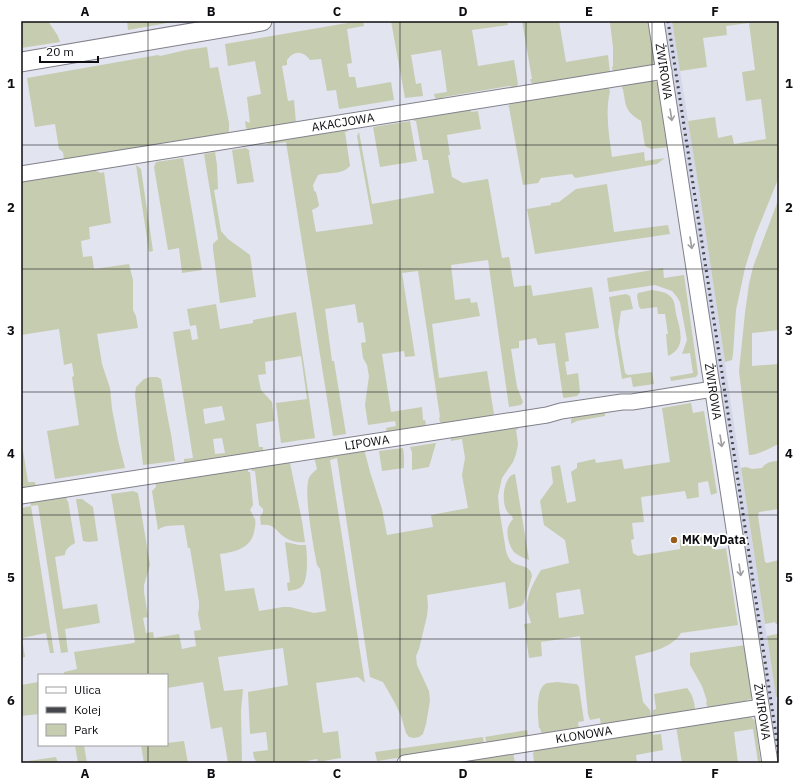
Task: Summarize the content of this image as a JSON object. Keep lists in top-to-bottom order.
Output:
{
  "streets": {
    "street": [
      "ŻWIROWA",
      "AKACJOWA",
      "LIPOWA",
      "KLONOWA"
    ]
  },
  "crossings": [
    ["ŻWIROWA", "AKACJOWA"],
    ["ŻWIROWA", "LIPOWA"],
    ["ŻWIROWA", "KLONOWA"]
  ],
  "one_way": ["ŻWIROWA"],
  "places": ["MK MyData"],
  "legend": ["Ulica", "Kolej", "Park"],
  "scale_bar": "20 m",
  "grid": {
    "columns": [
      "A",
      "B",
      "C",
      "D",
      "E",
      "F"
    ],
    "rows": [
      "1",
      "2",
      "3",
      "4",
      "5",
      "6"
    ]
  }
}
